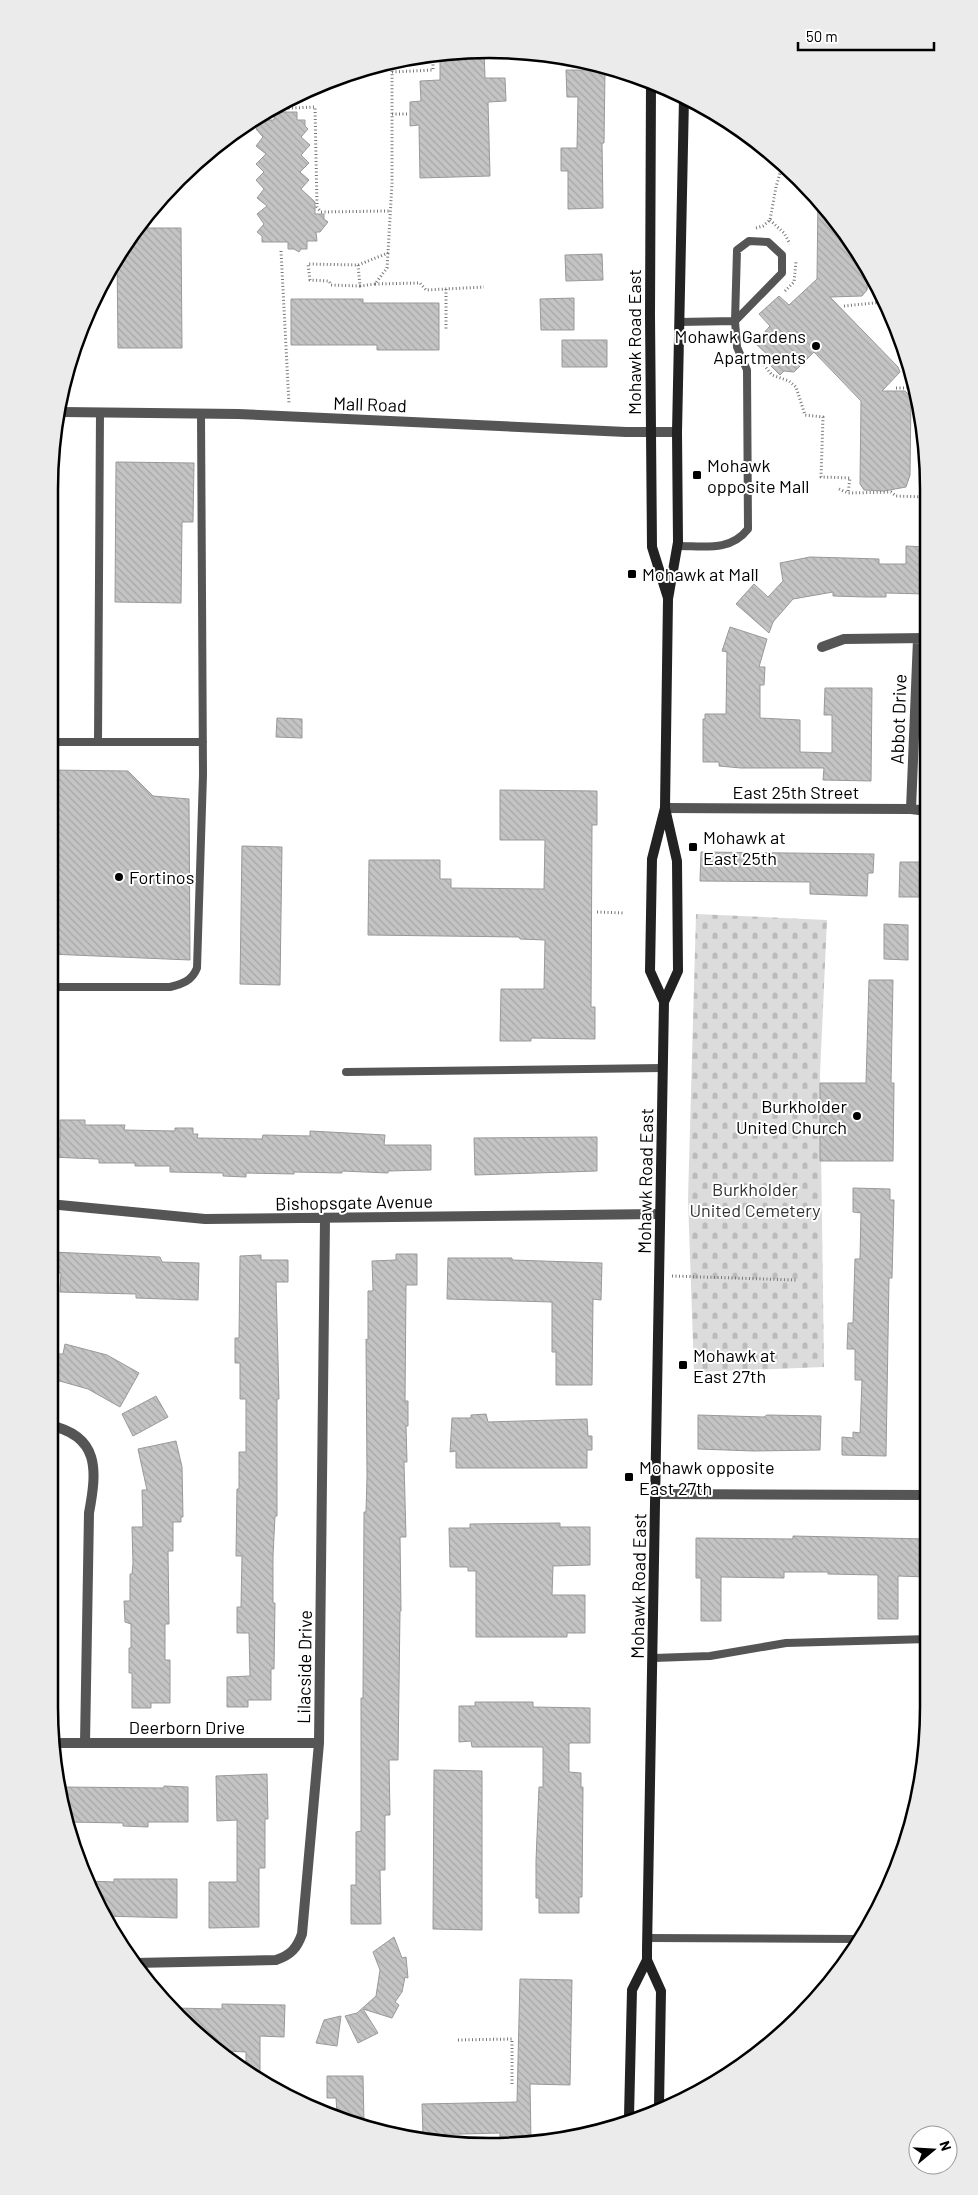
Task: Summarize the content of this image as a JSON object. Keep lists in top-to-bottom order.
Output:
{
  "streets": {
    "main road": ["Mohawk Road East"],
    "street": [
      "Mall Road",
      "Abbot Drive",
      "East 25th Street",
      "Bishopsgate Avenue",
      "Lilacside Drive",
      "Deerborn Drive"
    ]
  },
  "crossings": [
    ["Mohawk Road East", "Mall Road"],
    ["Mohawk Road East", "East 25th Street"],
    ["Mohawk Road East", "Bishopsgate Avenue"],
    ["Abbot Drive", "East 25th Street"],
    ["Bishopsgate Avenue", "Lilacside Drive"],
    ["Lilacside Drive", "Deerborn Drive"]
  ],
  "parks": ["Burkholder United Cemetery"],
  "places": {
    "other": ["Mohawk Gardens Apartments", "Fortinos", "Burkholder United Church"],
    "transit": [
      "Mohawk opposite Mall",
      "Mohawk at Mall",
      "Mohawk at East 25th",
      "Mohawk at East 27th",
      "Mohawk opposite East 27th"
    ]
  },
  "scale_bar": "50 m",
  "north": "right"
}
